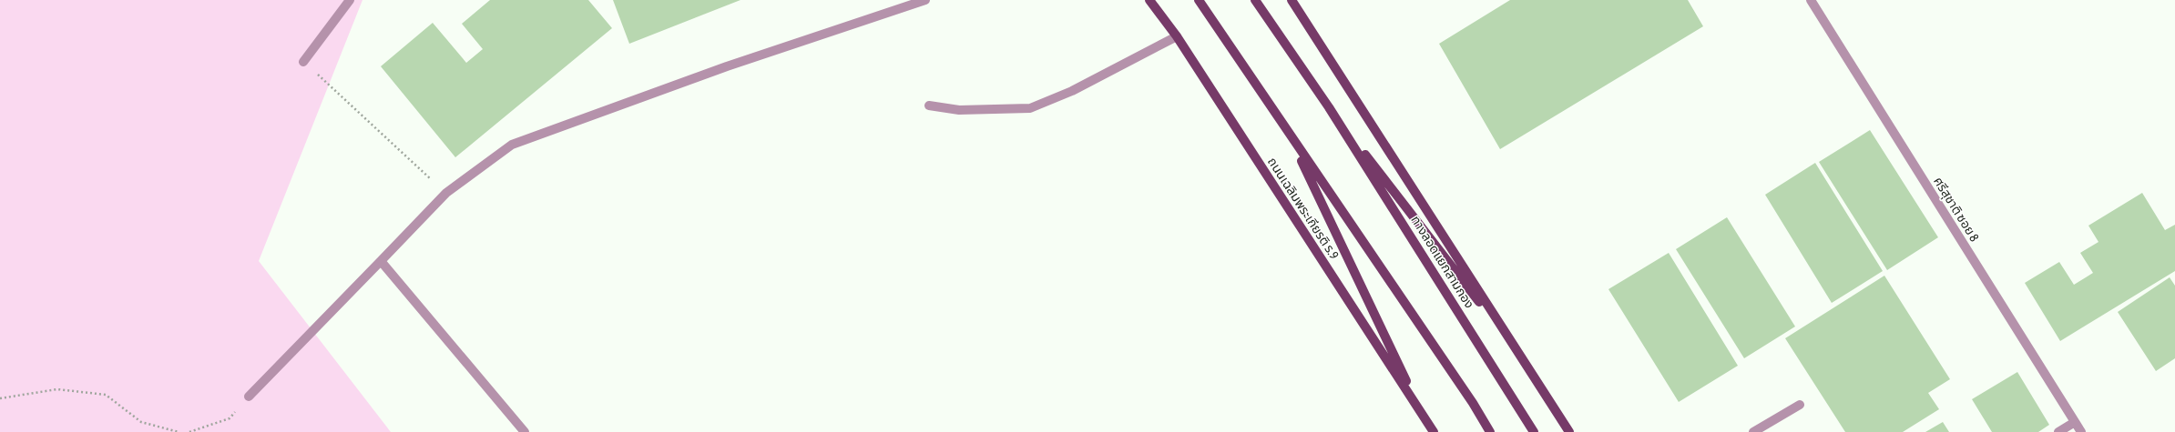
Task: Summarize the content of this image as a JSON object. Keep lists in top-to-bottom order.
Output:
{
  "streets": {
    "main road": ["ถนนเฉลิมพระเกียรติ ร.9", "ทางลอดแยกสามกอง"],
    "street": ["ศรีสุชาติ ซอย 8"]
  }
}
